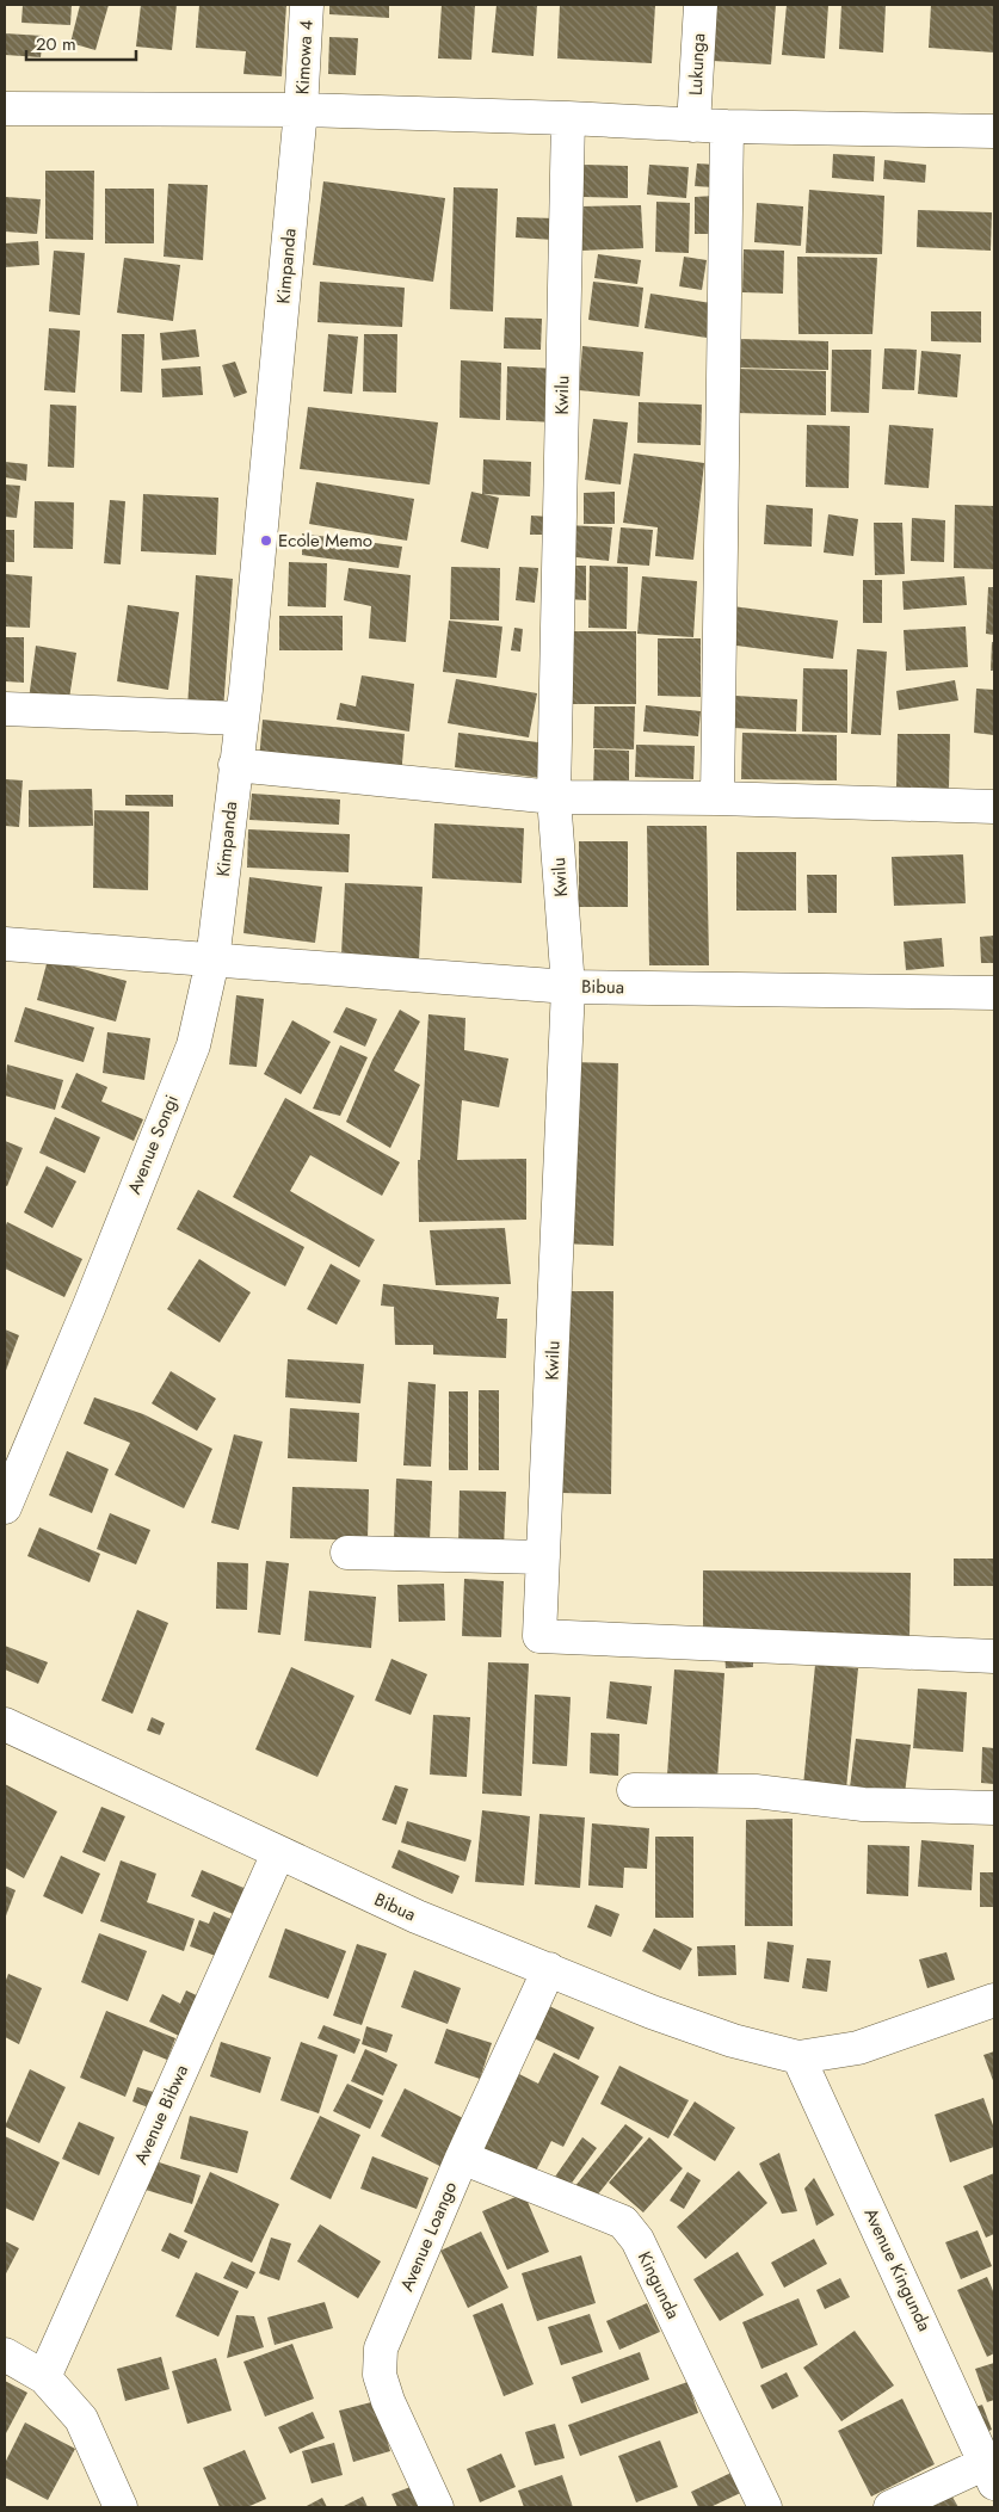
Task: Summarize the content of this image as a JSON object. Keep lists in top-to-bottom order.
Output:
{
  "streets": {
    "street": [
      "Kimowa 4",
      "Lukunga",
      "Kimpanda",
      "Kwilu",
      "Bibua",
      "Avenue Songi",
      "Avenue Bibwa",
      "Avenue Loango",
      "Avenue Kingunda",
      "Kingunda"
    ]
  },
  "crossings": [
    ["Kimowa 4", "Kimpanda"],
    ["Kimpanda", "Bibua"],
    ["Kimpanda", "Avenue Songi"],
    ["Kwilu", "Bibua"],
    ["Bibua", "Avenue Songi"],
    ["Bibua", "Avenue Bibwa"],
    ["Bibua", "Avenue Loango"],
    ["Bibua", "Avenue Kingunda"],
    ["Avenue Loango", "Kingunda"]
  ],
  "places": ["Ecole Memo"],
  "scale_bar": "20 m"
}
